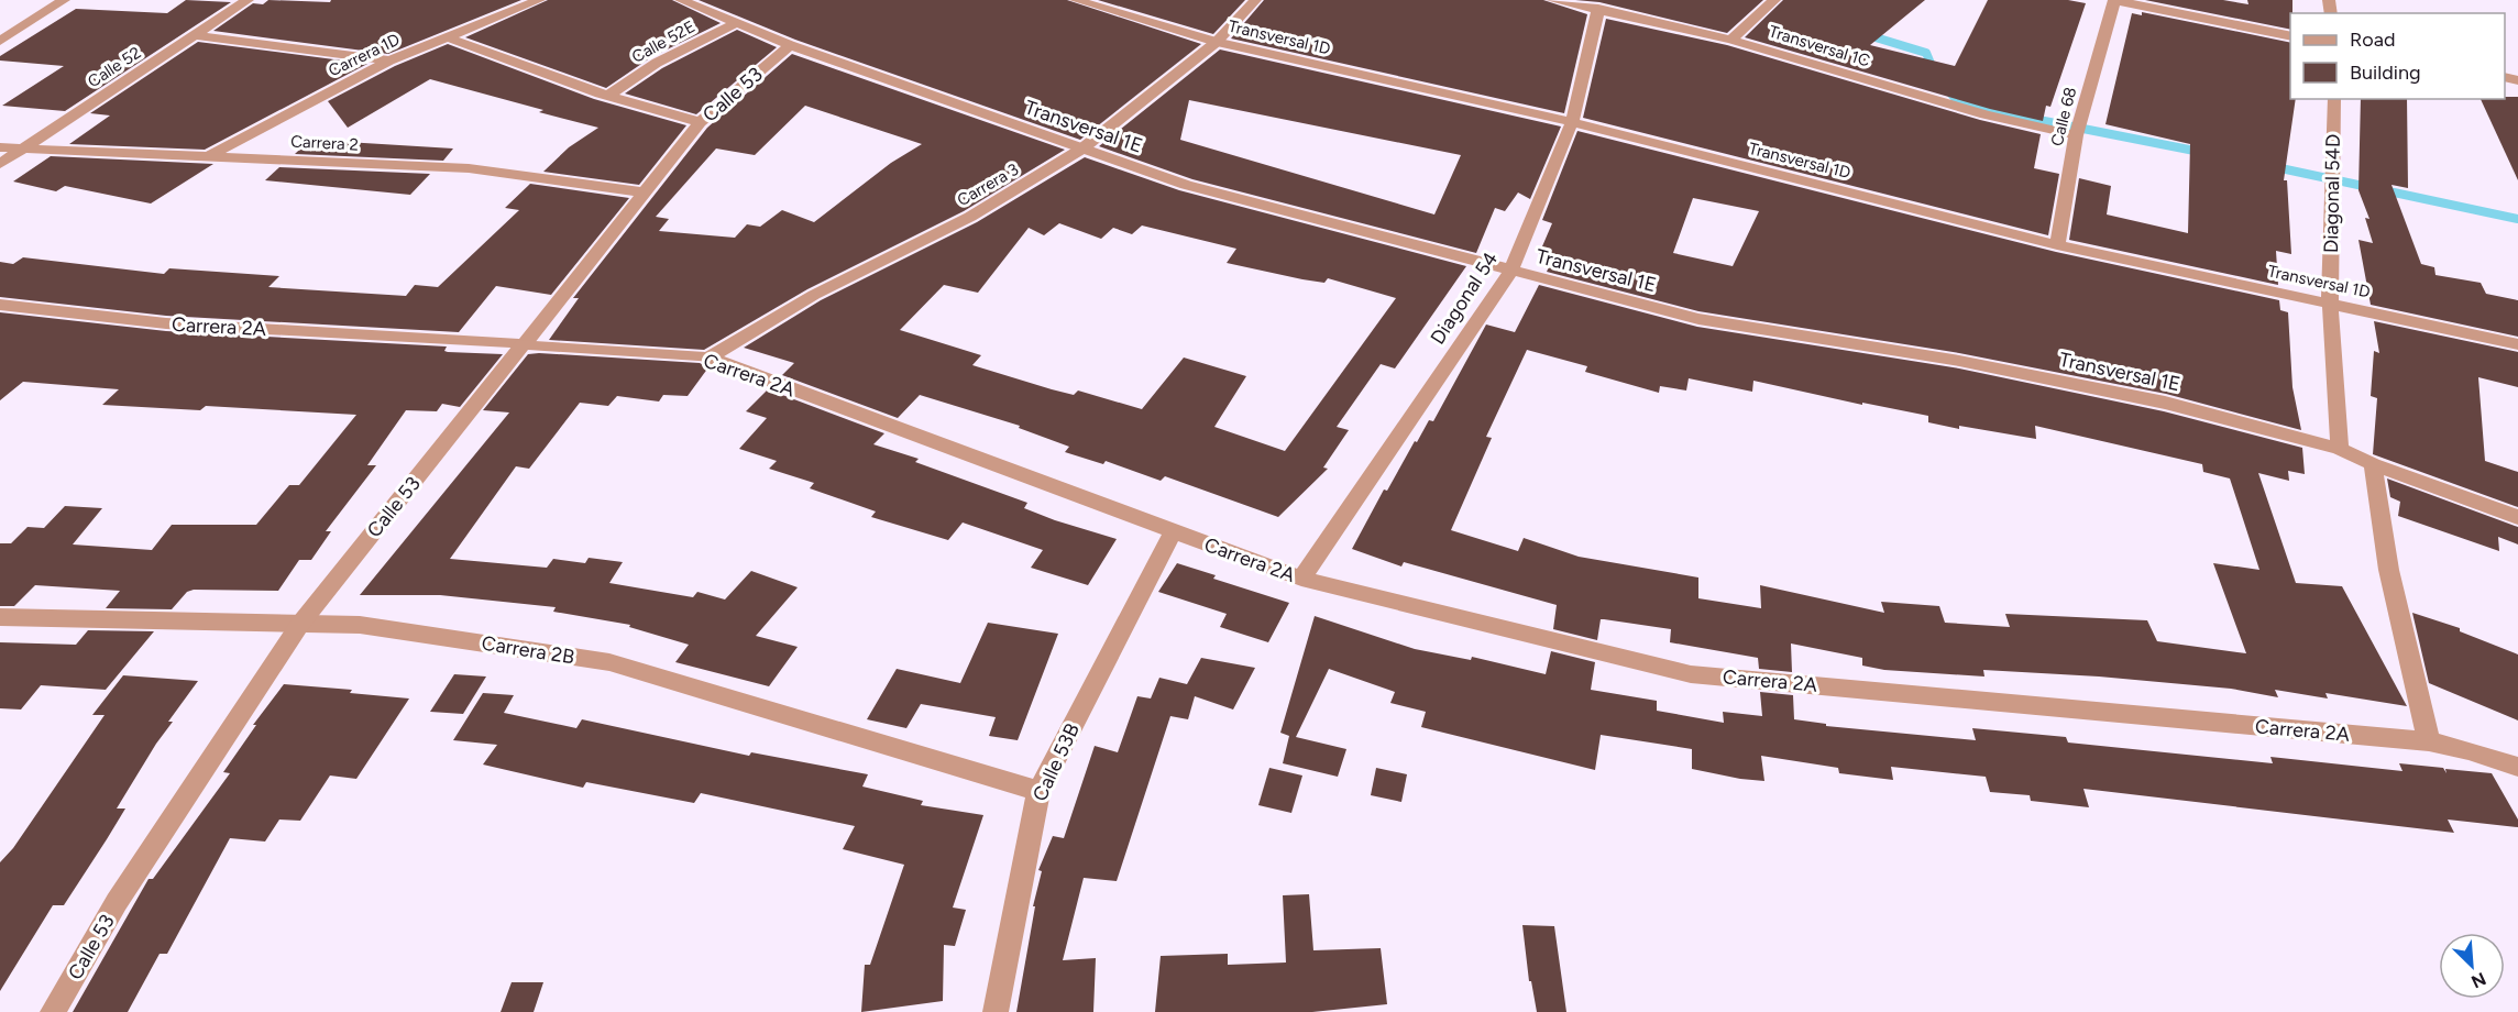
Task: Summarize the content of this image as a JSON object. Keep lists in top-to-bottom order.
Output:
{
  "streets": {
    "street": [
      "Transversal 1D",
      "Calle 52E",
      "Transversal 1C",
      "Carrera 1D",
      "Calle 52",
      "Calle 53",
      "Calle 68",
      "Transversal 1E",
      "Carrera 2",
      "Carrera 3",
      "Diagonal 54D",
      "Diagonal 54",
      "Carrera 2A",
      "Carrera 2B",
      "Calle 53B"
    ]
  },
  "crossings": [
    ["Transversal 1D", "Calle 68"],
    ["Transversal 1D", "Carrera 3"],
    ["Transversal 1D", "Diagonal 54D"],
    ["Transversal 1D", "Diagonal 54"],
    ["Calle 52E", "Transversal 1E"],
    ["Transversal 1C", "Calle 68"],
    ["Transversal 1C", "Diagonal 54"],
    ["Carrera 1D", "Carrera 2"],
    ["Calle 52", "Carrera 2"],
    ["Calle 53", "Transversal 1E"],
    ["Calle 53", "Carrera 2"],
    ["Calle 53", "Carrera 2A"],
    ["Calle 53", "Carrera 2B"],
    ["Transversal 1E", "Carrera 3"],
    ["Transversal 1E", "Diagonal 54D"],
    ["Transversal 1E", "Diagonal 54"],
    ["Carrera 3", "Carrera 2A"],
    ["Diagonal 54", "Carrera 2A"],
    ["Carrera 2A", "Calle 53B"],
    ["Carrera 2B", "Calle 53B"]
  ],
  "legend": ["Road", "Building"],
  "north": "bottom right"
}
